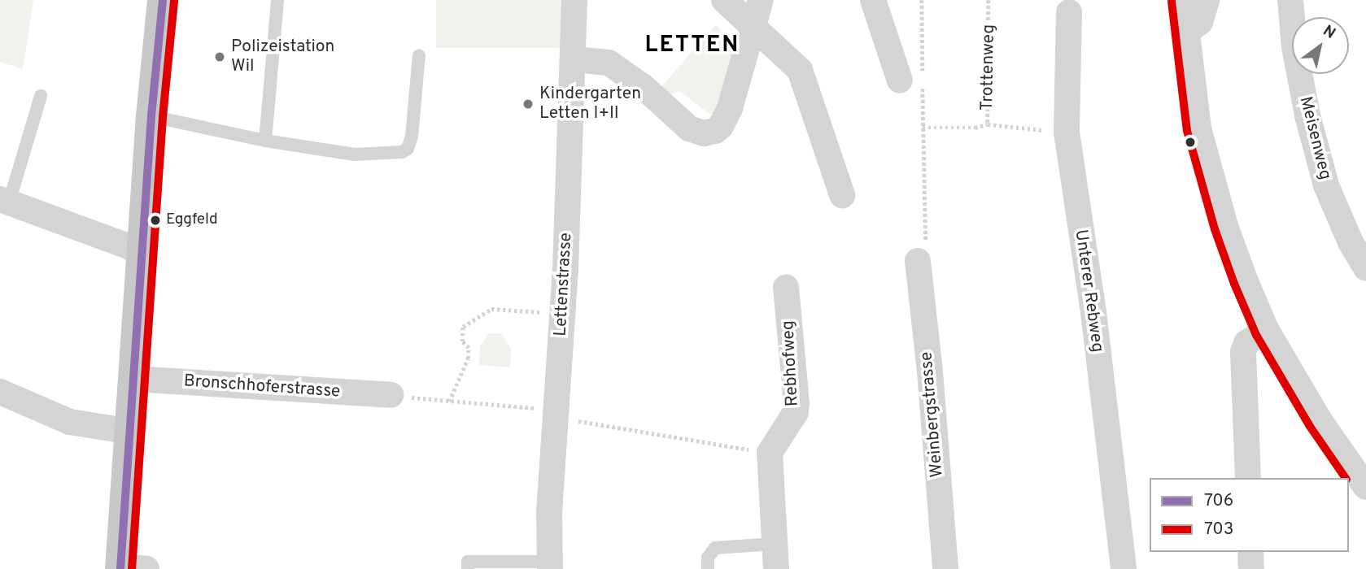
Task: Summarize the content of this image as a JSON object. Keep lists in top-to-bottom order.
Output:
{
  "streets": {
    "street": [
      "Meisenweg",
      "Lettenstrasse",
      "Unterer Rebweg",
      "Rebhofweg",
      "Bronschhoferstrasse",
      "Weinbergstrasse"
    ],
    "path": ["Trottenweg"]
  },
  "crossings": [
    ["Trottenweg", "Unterer Rebweg"]
  ],
  "districts": ["LETTEN"],
  "places": ["Polizeistation Wil", "Kindergarten Letten I+II", "Eggfeld"],
  "lines": ["transit line 706", "transit line 703"],
  "legend": ["706", "703"],
  "north": "top right"
}
